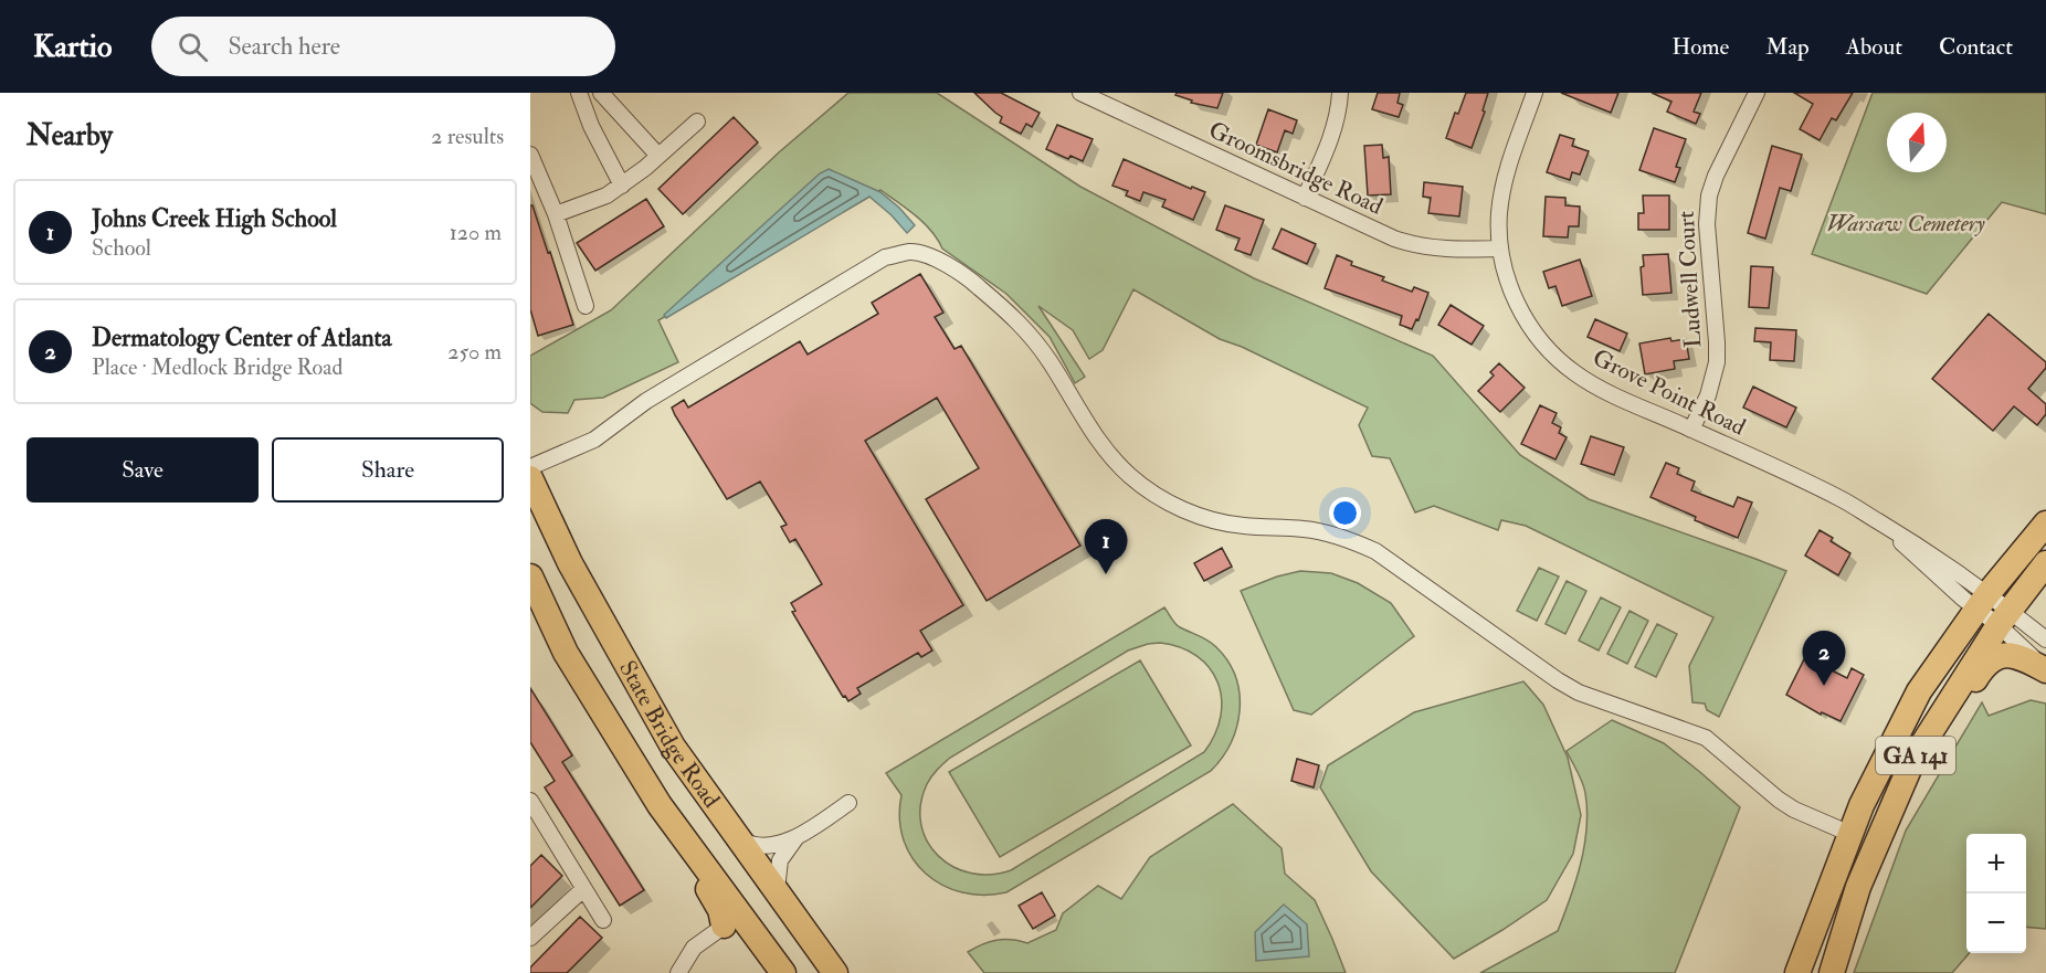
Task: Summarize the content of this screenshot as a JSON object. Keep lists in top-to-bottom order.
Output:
{
  "streets": {
    "highway": ["State Bridge Road", "GA 141"],
    "street": ["Groomsbridge Road", "Ludwell Court", "Grove Point Road"]
  },
  "crossings": [
    ["Groomsbridge Road", "Grove Point Road"],
    ["Ludwell Court", "Grove Point Road"],
    ["Grove Point Road", "GA 141"]
  ],
  "parks": ["Warsaw Cemetery"],
  "north": "top",
  "page": {
    "header": "Kartio",
    "search": "Search here",
    "nav": [
      "Home",
      "Map",
      "About",
      "Contact"
    ],
    "heading": ["Nearby", "2 results"],
    "list": [
      {
        "mark": "1",
        "name": "Johns Creek High School",
        "note": "School",
        "value": "120 m"
      },
      {
        "mark": "2",
        "name": "Dermatology Center of Atlanta",
        "note": "Place · Medlock Bridge Road",
        "value": "250 m"
      }
    ],
    "buttons": ["Save", "Share"],
    "pins": ["1", "2"],
    "map_buttons": ["+", "−"]
  }
}
